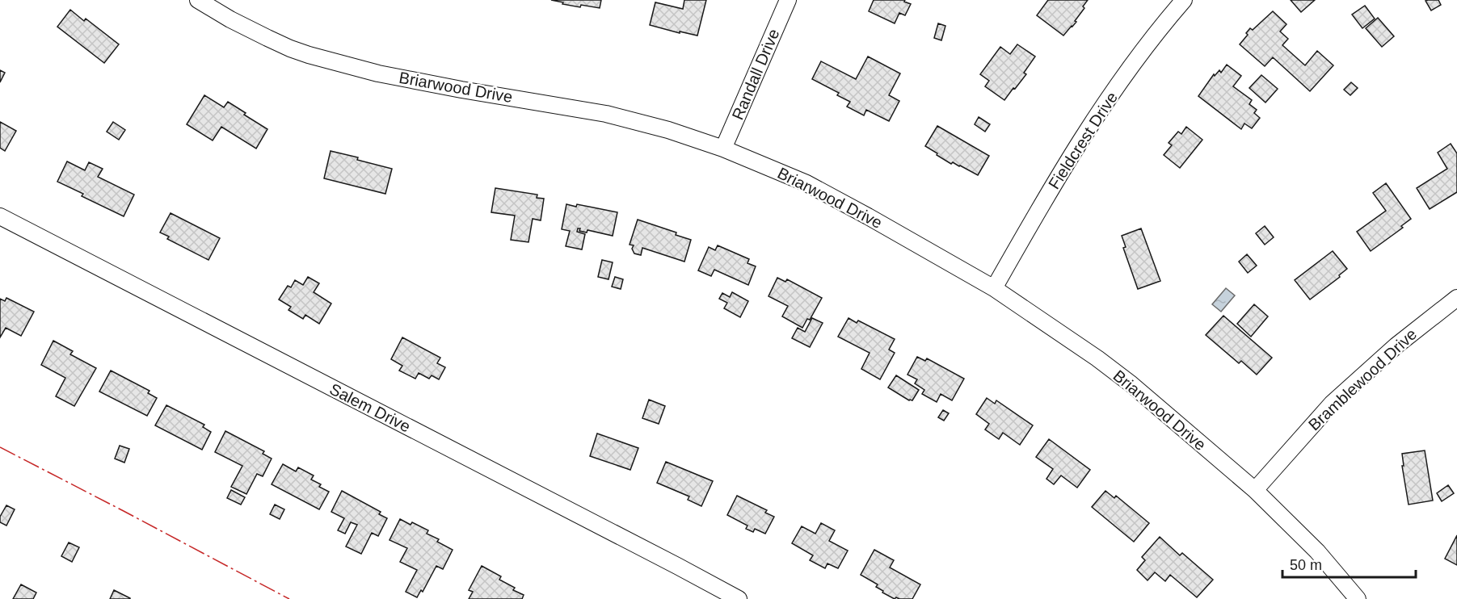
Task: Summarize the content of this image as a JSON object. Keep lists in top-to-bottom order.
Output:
{
  "streets": {
    "street": [
      "Randall Drive",
      "Briarwood Drive",
      "Fieldcrest Drive",
      "Bramblewood Drive",
      "Salem Drive"
    ]
  },
  "crossings": [
    ["Randall Drive", "Briarwood Drive"],
    ["Briarwood Drive", "Fieldcrest Drive"],
    ["Briarwood Drive", "Bramblewood Drive"]
  ],
  "scale_bar": "50 m"
}
